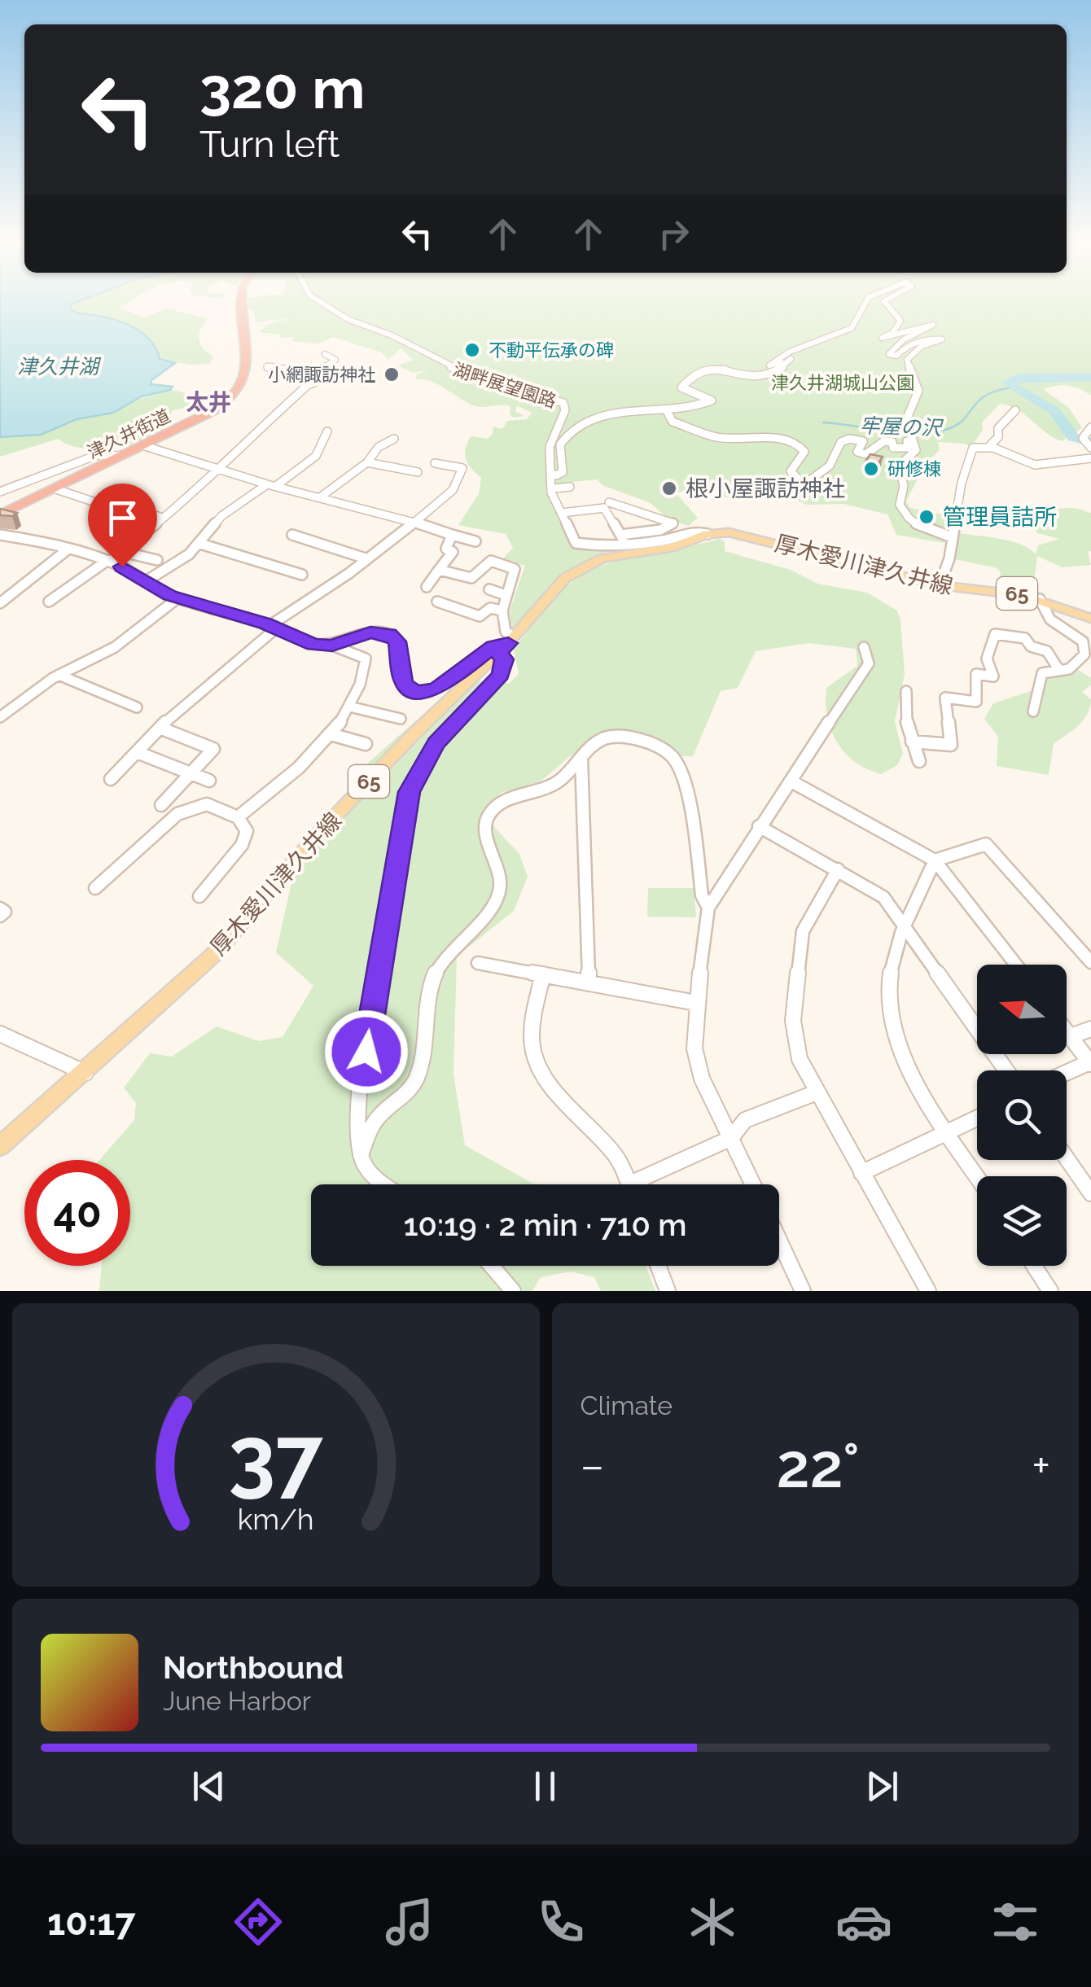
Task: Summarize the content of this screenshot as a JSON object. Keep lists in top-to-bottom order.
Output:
{
  "streets": {
    "highway": ["津久井街道"],
    "main road": ["厚木愛川津久井線", "65"],
    "street": ["湖畔展望園路"]
  },
  "districts": ["太井"],
  "water": ["津久井湖", "牢屋の沢"],
  "parks": ["津久井湖城山公園"],
  "places": [
    "不動平伝承の碑",
    "小網諏訪神社",
    "研修棟",
    "根小屋諏訪神社",
    "管理員詰所"
  ],
  "north": "left",
  "page": {
    "turn": ["320 m", "Turn left"],
    "limit": "40",
    "trip": "10:19 · 2 min · 710 m",
    "tile": "Climate",
    "heat": ["−", "22°", "+"],
    "song": ["Northbound", "June Harbor"],
    "tabs": "10:17",
    "gauge": ["37", "km/h"]
  }
}
